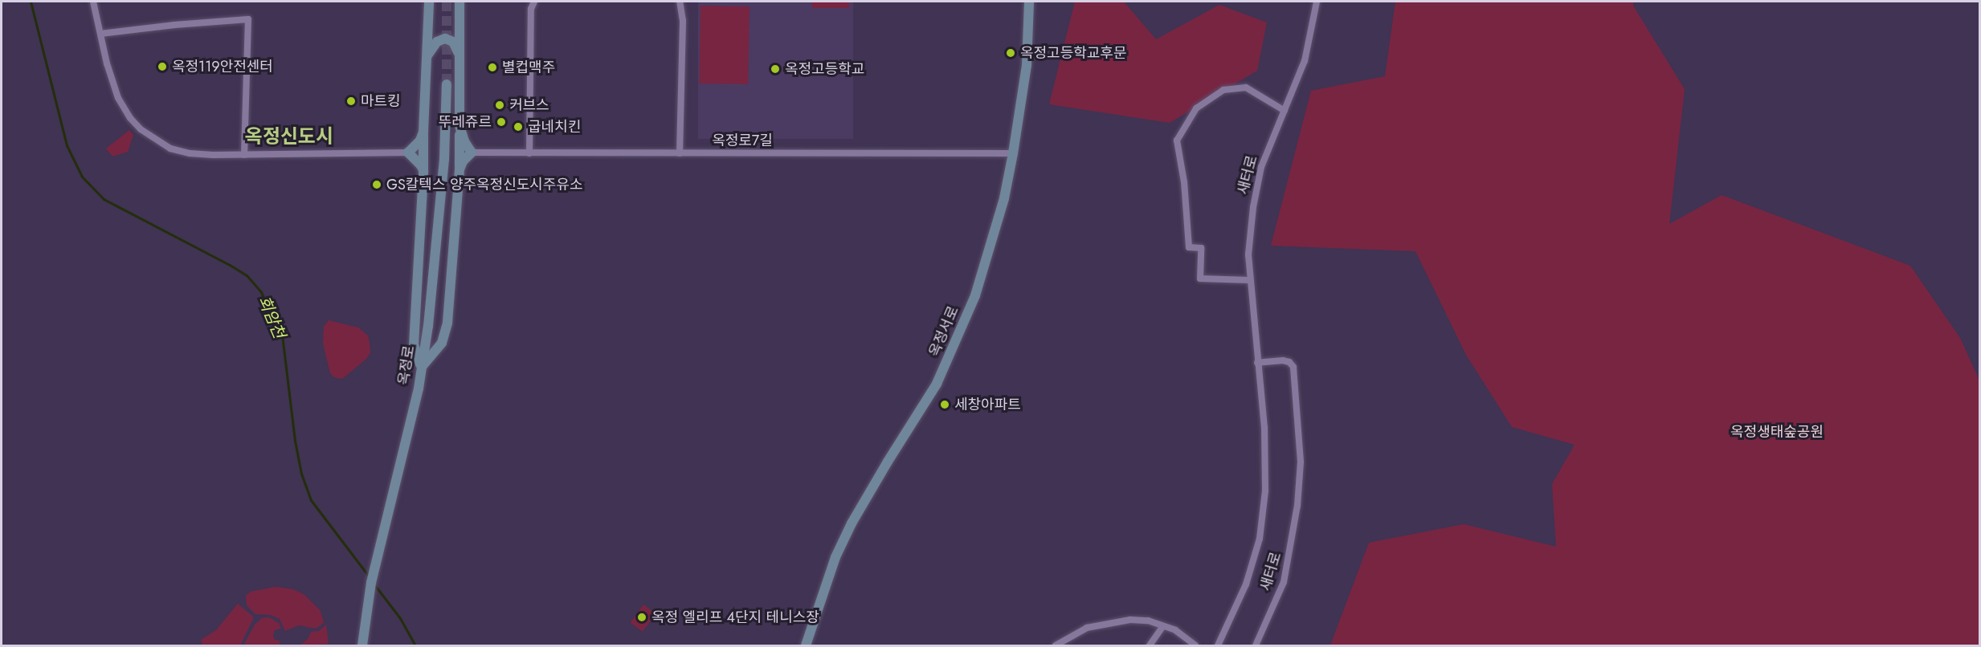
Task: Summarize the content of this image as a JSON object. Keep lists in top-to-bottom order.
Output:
{
  "streets": {
    "main road": ["옥정서로", "옥정로"],
    "street": ["옥정로7길", "새터로"]
  },
  "crossings": [
    ["옥정로7길", "옥정서로"]
  ],
  "districts": ["옥정신도시"],
  "water": ["회암천"],
  "parks": ["옥정생태숲공원"],
  "places": [
    "옥정고등학교후문",
    "옥정119안전센터",
    "별컵맥주",
    "옥정고등학교",
    "마트킹",
    "커브스",
    "뚜레쥬르",
    "굽네치킨",
    "GS칼텍스 양주옥정신도시주유소",
    "세창아파트",
    "옥정 엘리프 4단지 테니스장"
  ]
}
